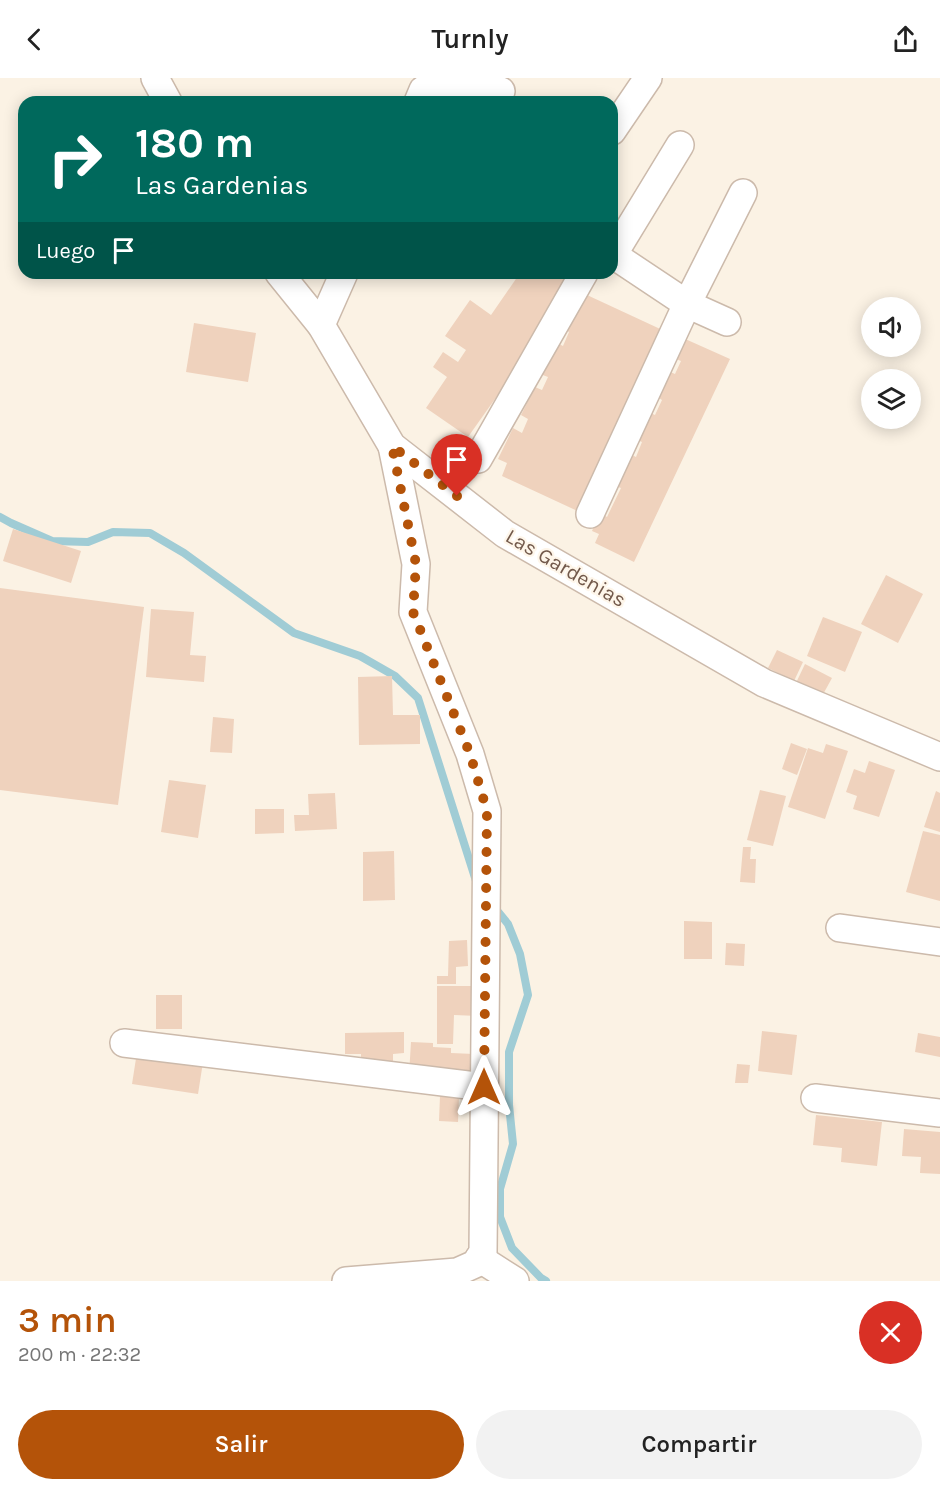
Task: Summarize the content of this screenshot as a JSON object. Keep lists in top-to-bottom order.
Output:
{
  "streets": {
    "street": ["Las Gardenias"]
  },
  "page": {
    "header": "Turnly",
    "turn": ["180 m", "Las Gardenias"],
    "then": "Luego",
    "heading": ["3 min", "200 m · 22:32"],
    "buttons": ["Salir", "Compartir"]
  }
}
